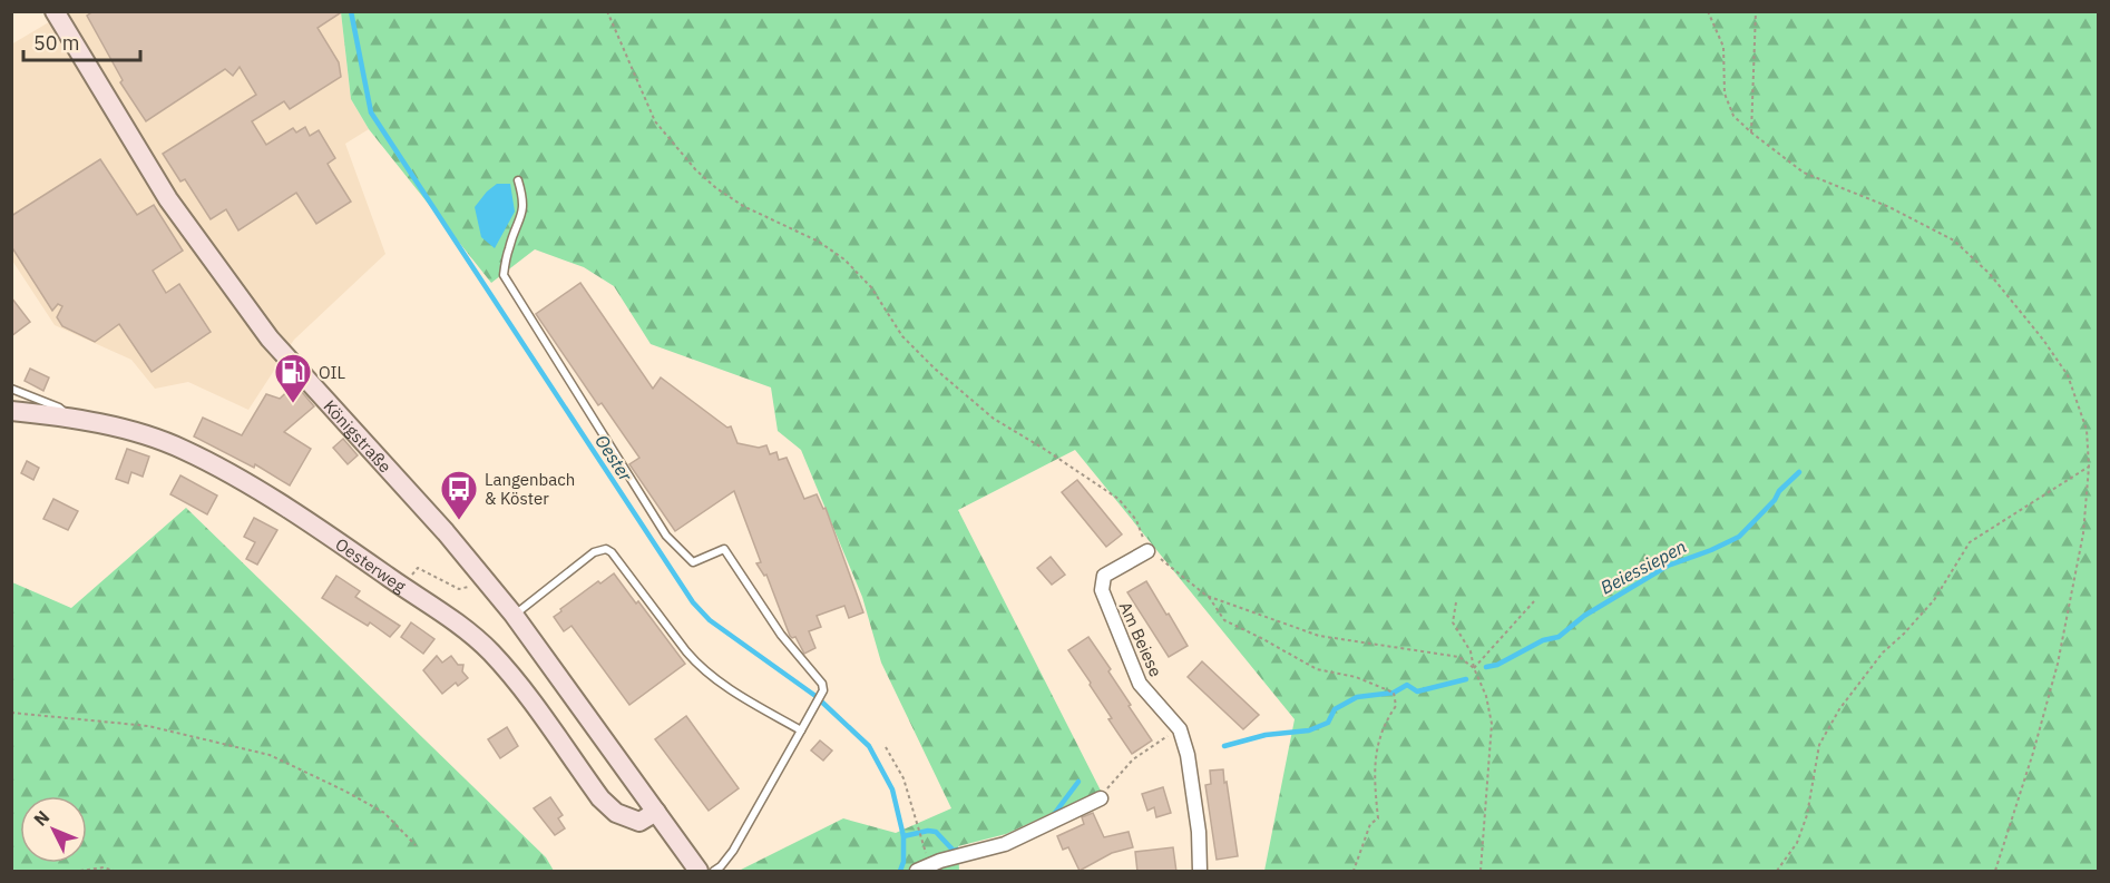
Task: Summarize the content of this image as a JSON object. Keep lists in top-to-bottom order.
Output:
{
  "streets": {
    "street": ["Königstraße", "Oesterweg", "Am Beiese"]
  },
  "crossings": [
    ["Königstraße", "Oesterweg"]
  ],
  "water": ["Oester", "Beiessiepen"],
  "places": {
    "fuel station": ["OIL"],
    "bus stop": ["Langenbach & Köster"]
  },
  "scale_bar": "50 m",
  "north": "top left"
}
